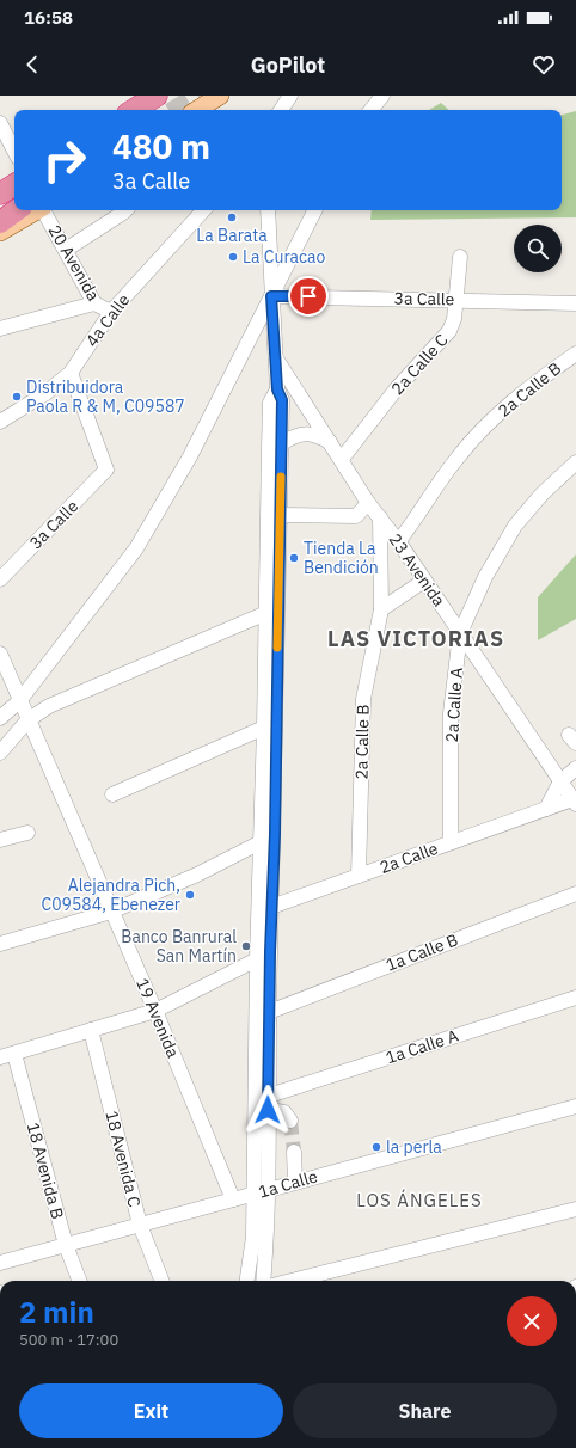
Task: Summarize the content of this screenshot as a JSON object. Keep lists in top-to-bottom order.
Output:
{
  "streets": {
    "street": [
      "20 Avenida",
      "3a Calle",
      "4a Calle",
      "2a Calle C",
      "2a Calle B",
      "23 Avenida",
      "2a Calle A",
      "2a Calle",
      "1a Calle B",
      "19 Avenida",
      "1a Calle A",
      "18 Avenida C",
      "18 Avenida B",
      "1a Calle"
    ]
  },
  "crossings": [
    ["20 Avenida", "4a Calle"],
    ["3a Calle", "4a Calle"],
    ["3a Calle", "2a Calle C"],
    ["2a Calle C", "23 Avenida"],
    ["2a Calle B", "23 Avenida"],
    ["2a Calle B", "2a Calle"],
    ["23 Avenida", "2a Calle A"],
    ["23 Avenida", "2a Calle"],
    ["2a Calle A", "2a Calle"],
    ["19 Avenida", "1a Calle"],
    ["18 Avenida C", "1a Calle"],
    ["18 Avenida B", "1a Calle"]
  ],
  "districts": ["LAS VICTORIAS", "LOS ÁNGELES"],
  "places": [
    "La Barata",
    "La Curacao",
    "Distribuidora Paola R & M, C09587",
    "Tienda La Bendición",
    "Alejandra Pich, C09584, Ebenezer",
    "Banco Banrural San Martín",
    "la perla"
  ],
  "page": {
    "status": "16:58",
    "header": "GoPilot",
    "turn": ["480 m", "3a Calle"],
    "heading": ["2 min", "500 m · 17:00"],
    "buttons": ["Exit", "Share"]
  }
}
